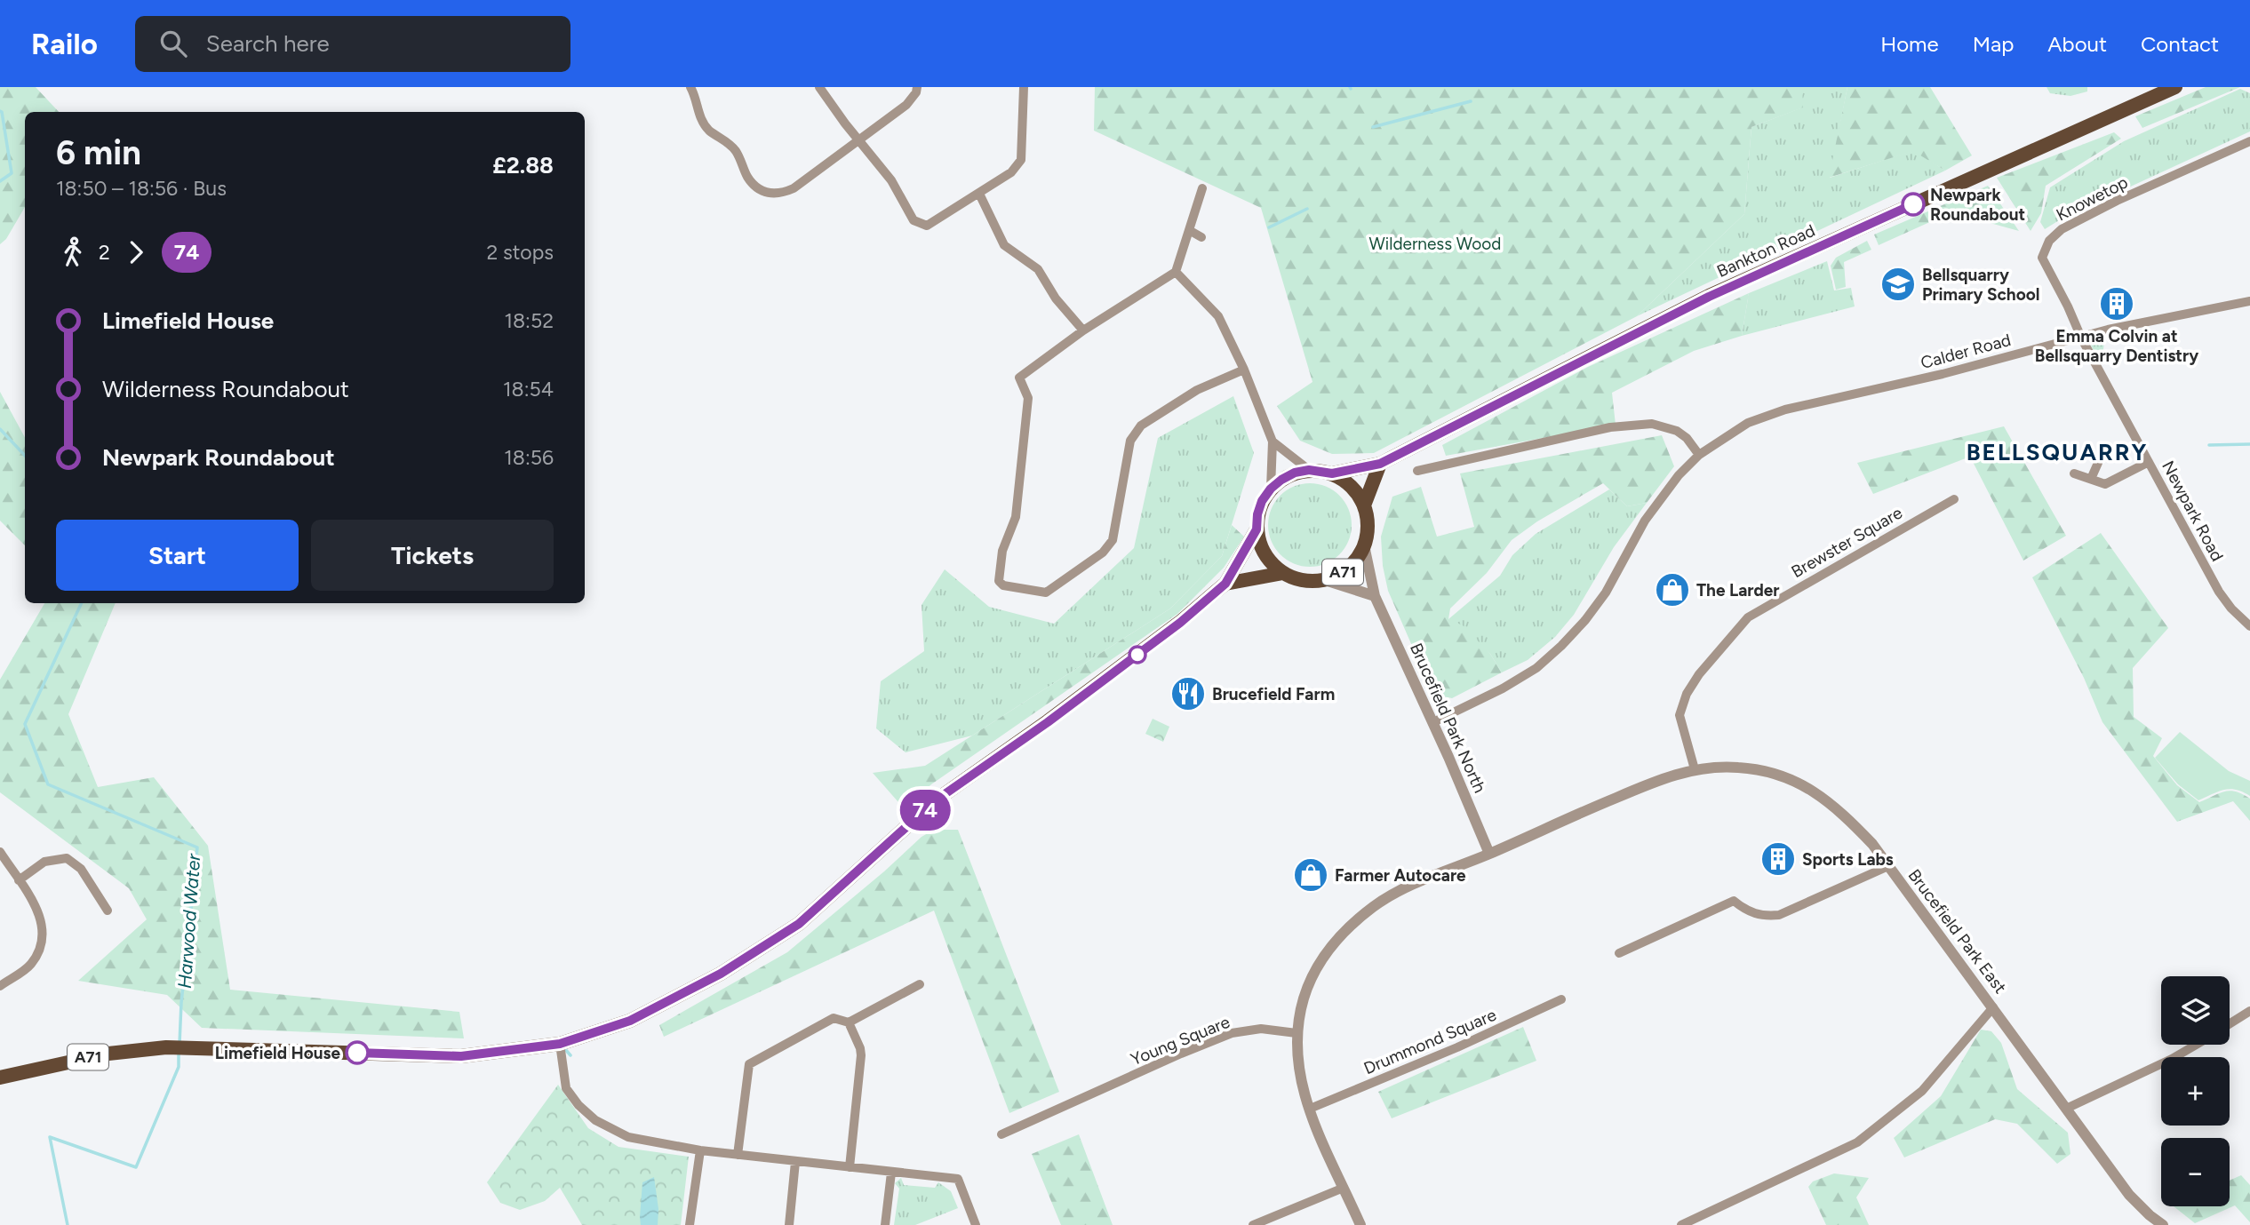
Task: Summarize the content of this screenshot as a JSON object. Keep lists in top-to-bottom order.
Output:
{
  "streets": {
    "main road": ["Bankton Road", "A71"],
    "street": [
      "Knowetop",
      "Calder Road",
      "Newpark Road",
      "Brewster Square",
      "Brucefield Park North",
      "Brucefield Park East",
      "Young Square",
      "Drummond Square"
    ]
  },
  "crossings": [
    ["Knowetop", "Calder Road"],
    ["Knowetop", "Newpark Road"],
    ["Bankton Road", "A71"],
    ["Bankton Road", "Brucefield Park North"],
    ["Calder Road", "Newpark Road"],
    ["Calder Road", "Brucefield Park North"],
    ["Brewster Square", "Brucefield Park East"],
    ["A71", "Brucefield Park North"],
    ["Brucefield Park North", "Brucefield Park East"],
    ["Brucefield Park East", "Young Square"],
    ["Brucefield Park East", "Drummond Square"]
  ],
  "districts": ["BELLSQUARRY"],
  "water": ["Harwood Water"],
  "parks": ["Wilderness Wood"],
  "places": {
    "other": ["Newpark Roundabout", "Limefield House"],
    "school or university": ["Bellsquarry Primary School"],
    "building": ["Emma Colvin at Bellsquarry Dentistry", "Sports Labs"],
    "shop": ["The Larder", "Farmer Autocare"],
    "restaurant": ["Brucefield Farm"]
  },
  "lines": ["bus line 74"],
  "page": {
    "header": "Railo",
    "search": "Search here",
    "nav": [
      "Home",
      "Map",
      "About",
      "Contact"
    ],
    "on_map": "74",
    "heading": ["6 min", "18:50 – 18:56 · Bus", "£2.88"],
    "legs": ["2", "74", "2 stops"],
    "list": [
      {
        "name": "Limefield House",
        "value": "18:52"
      },
      {
        "name": "Wilderness Roundabout",
        "value": "18:54"
      },
      {
        "name": "Newpark Roundabout",
        "value": "18:56"
      }
    ],
    "buttons": ["Start", "Tickets"],
    "map_buttons": ["+", "−"]
  }
}
